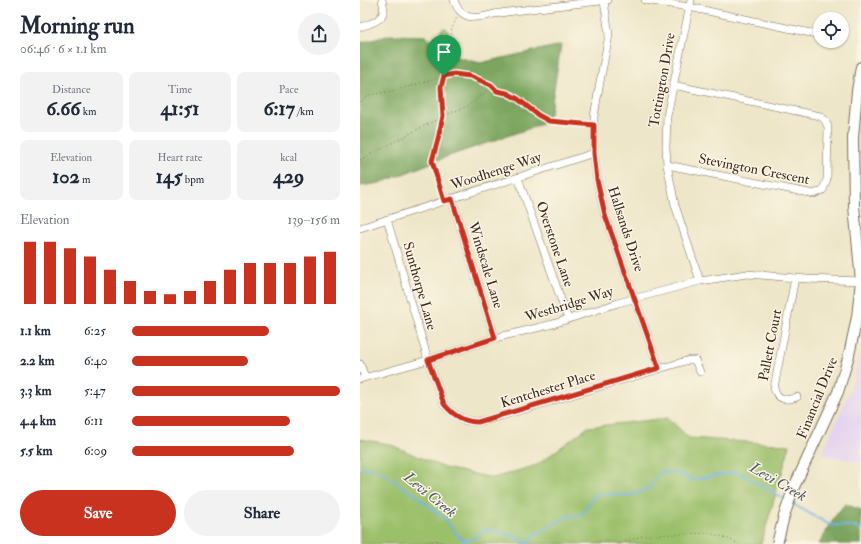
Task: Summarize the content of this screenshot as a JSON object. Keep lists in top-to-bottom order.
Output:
{
  "streets": {
    "street": [
      "Tottington Drive",
      "Stevington Crescent",
      "Woodhenge Way",
      "Hallsands Drive",
      "Overstone Lane",
      "Windscale Lane",
      "Sunthorpe Lane",
      "Westbridge Way",
      "Pallett Court",
      "Kentchester Place",
      "Financial Drive"
    ]
  },
  "crossings": [
    ["Tottington Drive", "Stevington Crescent"],
    ["Tottington Drive", "Westbridge Way"],
    ["Woodhenge Way", "Hallsands Drive"],
    ["Woodhenge Way", "Overstone Lane"],
    ["Woodhenge Way", "Windscale Lane"],
    ["Woodhenge Way", "Sunthorpe Lane"],
    ["Hallsands Drive", "Westbridge Way"],
    ["Hallsands Drive", "Kentchester Place"],
    ["Overstone Lane", "Westbridge Way"],
    ["Windscale Lane", "Westbridge Way"],
    ["Sunthorpe Lane", "Westbridge Way"],
    ["Sunthorpe Lane", "Kentchester Place"],
    ["Westbridge Way", "Pallett Court"],
    ["Westbridge Way", "Kentchester Place"],
    ["Westbridge Way", "Financial Drive"]
  ],
  "water": ["Levi Creek"],
  "page": {
    "heading": ["Morning run", "06:46 · 6 × 1.1 km"],
    "stats": [
      ["Distance", "6.66 km"],
      ["Time", "41:51"],
      ["Pace", "6:17 /km"],
      ["Elevation", "102 m"],
      ["Heart rate", "145 bpm"],
      ["kcal", "429"]
    ],
    "chart": ["Elevation", "139–156 m"],
    "list": [
      {
        "name": "1.1 km",
        "note": "6:25"
      },
      {
        "name": "2.2 km",
        "note": "6:40"
      },
      {
        "name": "3.3 km",
        "note": "5:47"
      },
      {
        "name": "4.4 km",
        "note": "6:11"
      },
      {
        "name": "5.5 km",
        "note": "6:09"
      }
    ],
    "buttons": ["Save", "Share"]
  }
}
